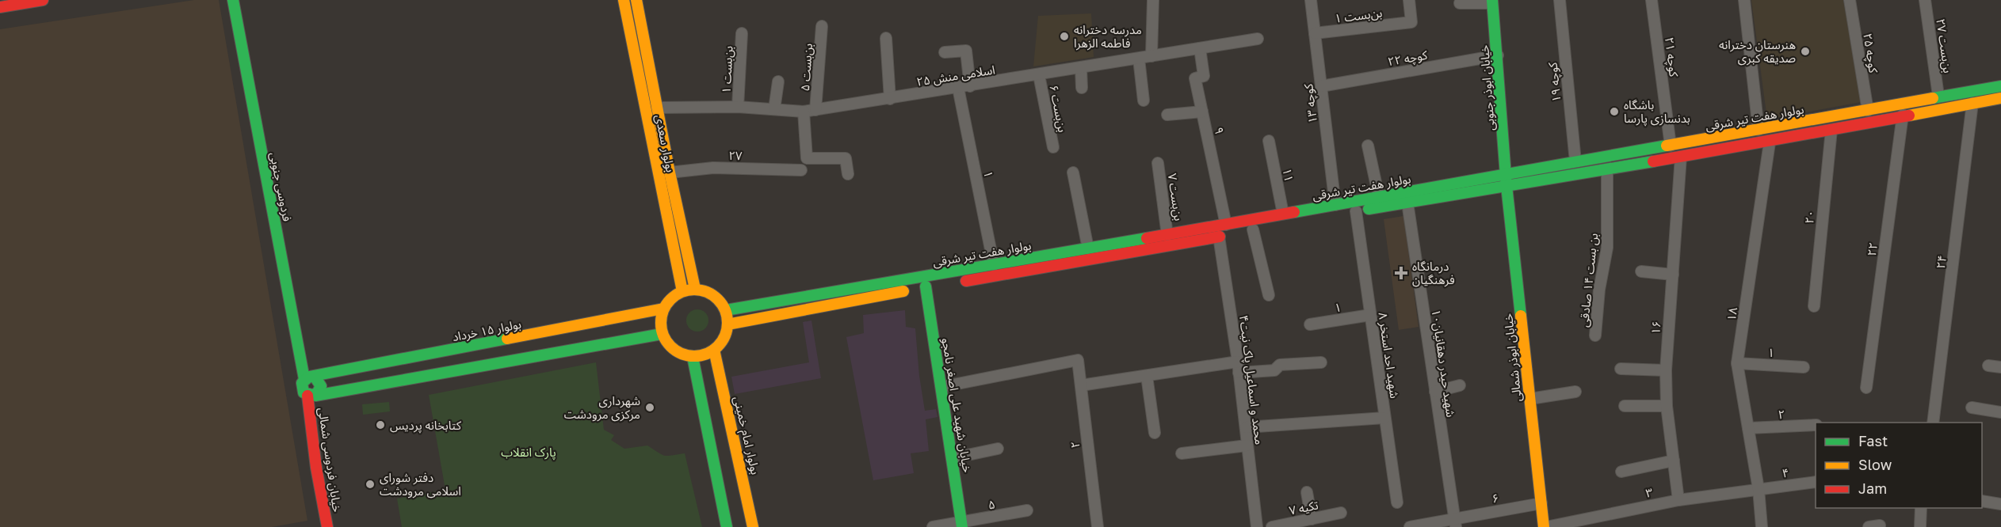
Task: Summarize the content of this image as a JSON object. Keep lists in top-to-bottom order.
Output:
{
  "streets": {
    "main road": [
      "خیابان ابوذر جنوبی",
      "بولوار هفت تیر شرقی",
      "بولوار سعدی",
      "فردوسی جنوبی",
      "بولوار ۱۵ خرداد",
      "خیابان ابوذر شمالی",
      "خیابان شهید علی اصغر نامجو",
      "بولوار امام خمینی",
      "خیابان فردوسی شمالی"
    ],
    "street": [
      "بن‌بست ۱",
      "بن‌بست ۲۷",
      "کوچه ۲۵",
      "کوچه ۲۱",
      "کوچه ۲۲",
      "بن‌بست ۵",
      "اسلامی منش ۲۵",
      "کوچه ۱۹",
      "کوچه ۱۳",
      "بن‌بست ۶",
      "۹",
      "۲۷",
      "۱",
      "۱۱",
      "بن‌بست ۷",
      "۲۰",
      "۲۲",
      "۲۴",
      "بن بست ۱۴ صادقی",
      "۱۸",
      "۱۶",
      "شهید احد استخر ۸",
      "شهید حیدر دهقانیان۱۰",
      "محمد و اسماعیل پاک نیت۴",
      "۲",
      "۴",
      "۳",
      "۶",
      "۵",
      "تکیه ۷"
    ]
  },
  "crossings": [
    ["بن‌بست ۱", "اسلامی منش ۲۵"],
    ["بن‌بست ۱", "کوچه ۱۳"],
    ["بن‌بست ۲۷", "بولوار هفت تیر شرقی"],
    ["کوچه ۲۵", "بولوار هفت تیر شرقی"],
    ["کوچه ۲۱", "بولوار هفت تیر شرقی"],
    ["کوچه ۲۲", "خیابان ابوذر جنوبی"],
    ["کوچه ۲۲", "کوچه ۱۳"],
    ["بن‌بست ۵", "اسلامی منش ۲۵"],
    ["اسلامی منش ۲۵", "بن‌بست ۶"],
    ["اسلامی منش ۲۵", "۹"],
    ["اسلامی منش ۲۵", "بولوار سعدی"],
    ["اسلامی منش ۲۵", "۱"],
    ["کوچه ۱۹", "بولوار هفت تیر شرقی"],
    ["خیابان ابوذر جنوبی", "بولوار هفت تیر شرقی"],
    ["خیابان ابوذر جنوبی", "خیابان ابوذر شمالی"],
    ["کوچه ۱۳", "بولوار هفت تیر شرقی"],
    ["بولوار هفت تیر شرقی", "۹"],
    ["بولوار هفت تیر شرقی", "بولوار سعدی"],
    ["بولوار هفت تیر شرقی", "۱"],
    ["بولوار هفت تیر شرقی", "۱۱"],
    ["بولوار هفت تیر شرقی", "بن‌بست ۷"],
    ["بولوار هفت تیر شرقی", "۲۰"],
    ["بولوار هفت تیر شرقی", "۲۲"],
    ["بولوار هفت تیر شرقی", "۲۴"],
    ["بولوار هفت تیر شرقی", "بن بست ۱۴ صادقی"],
    ["بولوار هفت تیر شرقی", "۱۸"],
    ["بولوار هفت تیر شرقی", "۱۶"],
    ["بولوار هفت تیر شرقی", "بولوار ۱۵ خرداد"],
    ["بولوار هفت تیر شرقی", "شهید احد استخر ۸"],
    ["بولوار هفت تیر شرقی", "خیابان ابوذر شمالی"],
    ["بولوار هفت تیر شرقی", "شهید حیدر دهقانیان۱۰"],
    ["بولوار هفت تیر شرقی", "محمد و اسماعیل پاک نیت۴"],
    ["بولوار هفت تیر شرقی", "خیابان شهید علی اصغر نامجو"],
    ["بولوار هفت تیر شرقی", "بولوار امام خمینی"],
    ["بولوار سعدی", "۲۷"],
    ["بولوار سعدی", "بولوار ۱۵ خرداد"],
    ["بولوار سعدی", "بولوار امام خمینی"],
    ["۱", "۱۸"],
    ["۱", "شهید احد استخر ۸"],
    ["فردوسی جنوبی", "بولوار ۱۵ خرداد"],
    ["فردوسی جنوبی", "خیابان فردوسی شمالی"],
    ["۱۸", "۲"],
    ["۱۸", "۴"],
    ["۱۸", "۳"],
    ["۱۶", "۳"],
    ["بولوار ۱۵ خرداد", "بولوار امام خمینی"],
    ["بولوار ۱۵ خرداد", "خیابان فردوسی شمالی"],
    ["خیابان ابوذر شمالی", "۳"],
    ["خیابان ابوذر شمالی", "۶"],
    ["شهید حیدر دهقانیان۱۰", "۶"],
    ["خیابان شهید علی اصغر نامجو", "۲"],
    ["خیابان شهید علی اصغر نامجو", "۵"],
    ["۴", "۳"]
  ],
  "parks": ["پارک انقلاب"],
  "places": {
    "other": [
      "مدرسه دخترانه فاطمه الزهرا",
      "هنرستان دخترانه صدیقه کبری",
      "باشگاه بدنسازی پارسا",
      "شهرداری مرکزی مرودشت",
      "کتابخانه پردیس",
      "دفتر شورای اسلامی مرودشت"
    ],
    "health": ["درمانگاه فرهنگیان"]
  },
  "legend": ["Fast", "Slow", "Jam"]
}
